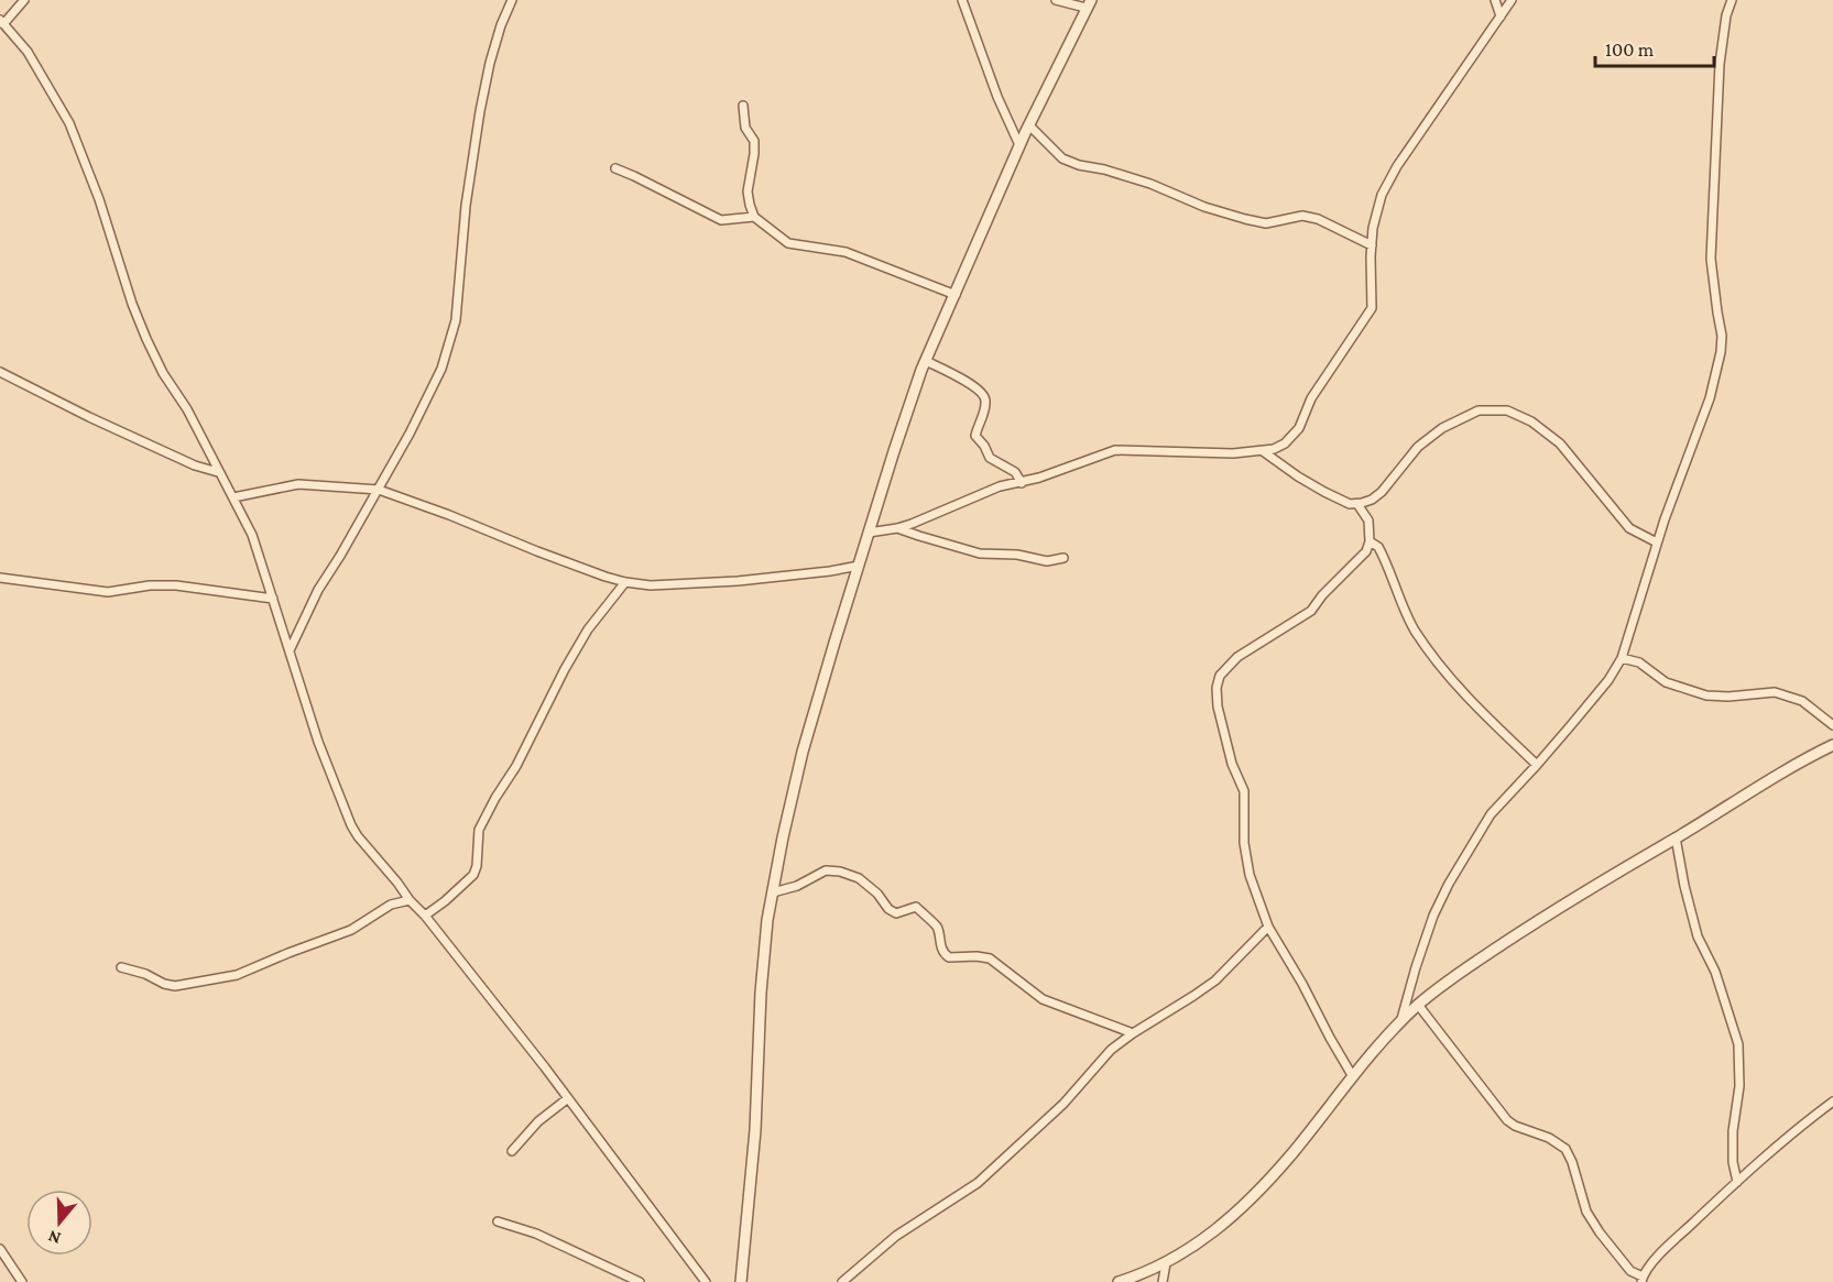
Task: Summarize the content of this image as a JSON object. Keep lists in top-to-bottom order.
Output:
{
  "scale_bar": "100 m",
  "north": "bottom"
}
